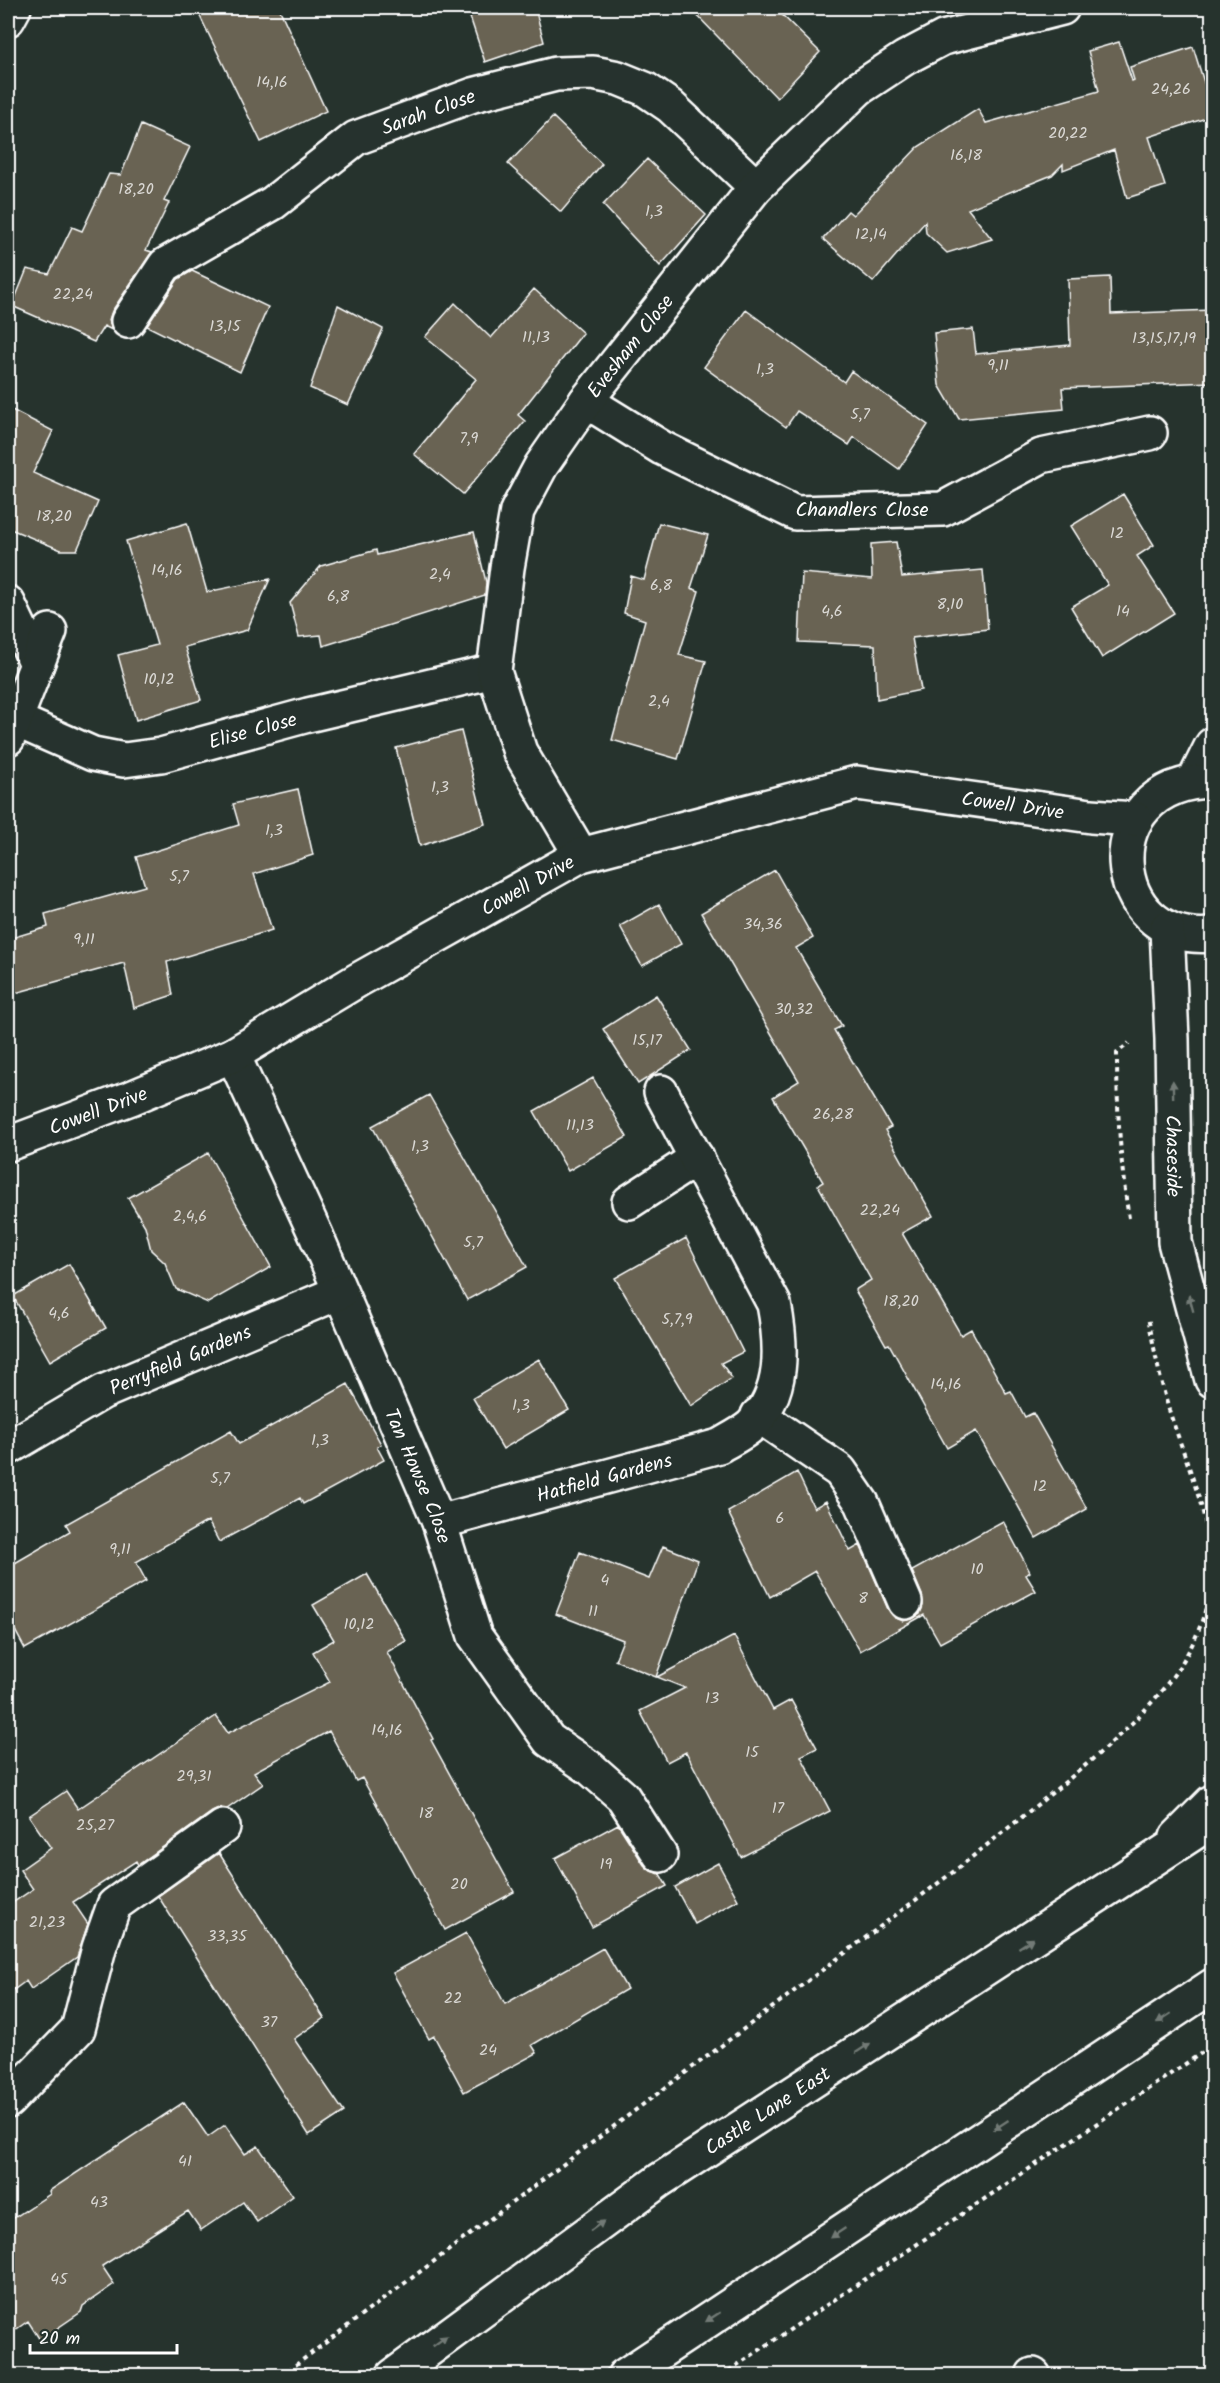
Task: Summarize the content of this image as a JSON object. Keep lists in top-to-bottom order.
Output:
{
  "streets": {
    "street": [
      "Sarah Close",
      "Evesham Close",
      "Chandlers Close",
      "Elise Close",
      "Cowell Drive",
      "Chaseside",
      "Perryfield Gardens",
      "Tan Howse Close",
      "Hatfield Gardens",
      "Castle Lane East"
    ]
  },
  "crossings": [
    ["Sarah Close", "Evesham Close"],
    ["Evesham Close", "Chandlers Close"],
    ["Evesham Close", "Elise Close"],
    ["Evesham Close", "Cowell Drive"],
    ["Cowell Drive", "Tan Howse Close"],
    ["Perryfield Gardens", "Tan Howse Close"],
    ["Tan Howse Close", "Hatfield Gardens"]
  ],
  "one_way": ["Chaseside"],
  "house_numbers": [
    "14,16",
    "24,26",
    "20,22",
    "16,18",
    "18,20",
    "1,3",
    "12,14",
    "22,24",
    "13,15",
    "11,13",
    "13,15,17,19",
    "9,11",
    "1,3",
    "5,7",
    "7,9",
    "18,20",
    "12",
    "14,16",
    "2,4",
    "6,8",
    "6,8",
    "8,10",
    "4,6",
    "14",
    "10,12",
    "2,4",
    "1,3",
    "1,3",
    "5,7",
    "34,36",
    "9,11",
    "30,32",
    "15,17",
    "26,28",
    "11,13",
    "1,3",
    "22,24",
    "2,4,6",
    "5,7",
    "18,20",
    "4,6",
    "5,7,9",
    "14,16",
    "1,3",
    "1,3",
    "5,7",
    "12",
    "6",
    "9,11",
    "10",
    "4",
    "8",
    "11",
    "10,12",
    "13",
    "14,16",
    "15",
    "29,31",
    "17",
    "18",
    "25,27",
    "19",
    "20",
    "21,23",
    "33,35",
    "22",
    "37",
    "24",
    "41",
    "43",
    "45"
  ],
  "scale_bar": "20 m"
}
